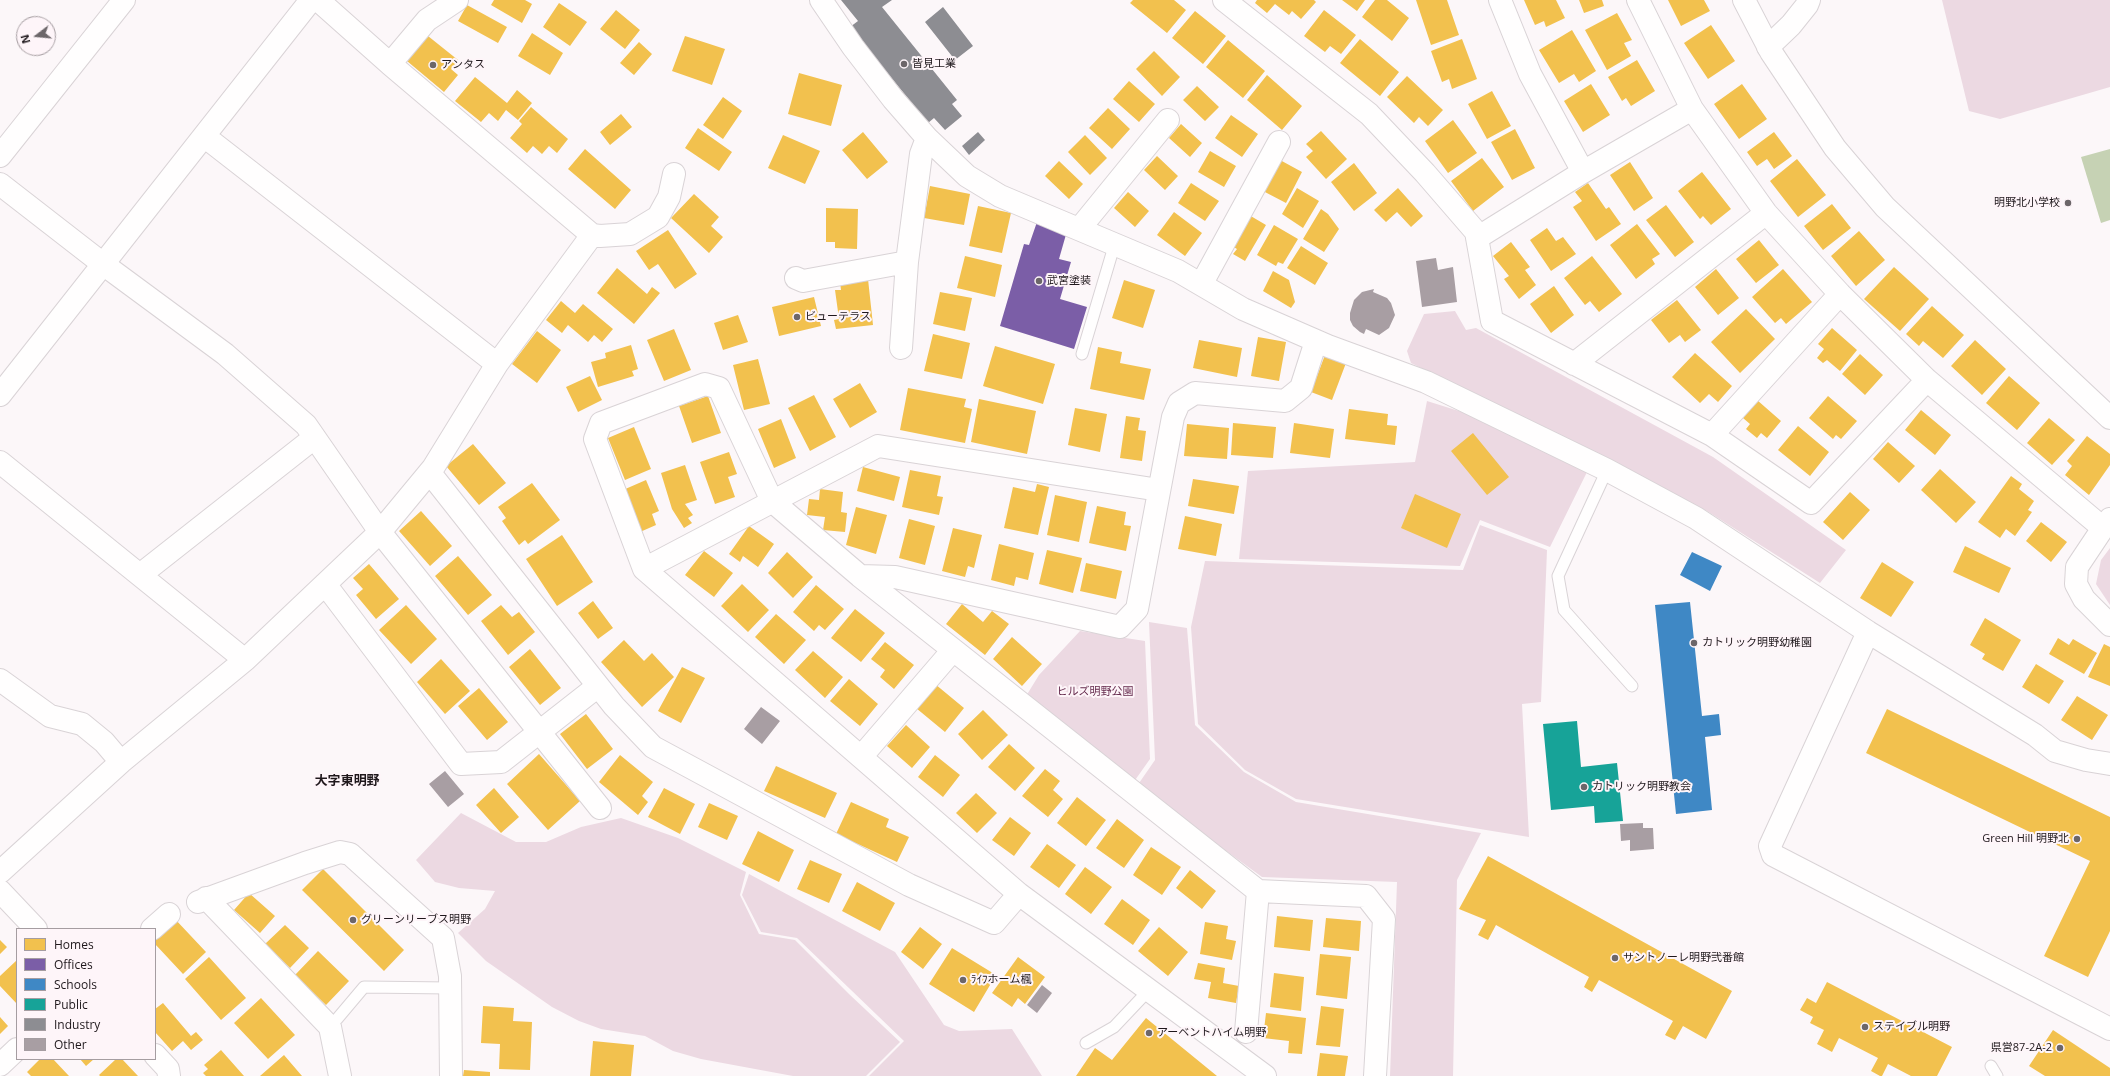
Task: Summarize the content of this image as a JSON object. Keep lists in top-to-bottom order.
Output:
{
  "districts": ["大字東明野"],
  "parks": ["ヒルズ明野公園"],
  "places": [
    "皆見工業",
    "アンタス",
    "明野北小学校",
    "武宮塗装",
    "ビューテラス",
    "カトリック明野幼稚園",
    "カトリック明野教会",
    "Green Hill 明野北",
    "グリーンリーブス明野",
    "サントノーレ明野弐番館",
    "ﾗｲﾌホーム楓",
    "ステイブル明野",
    "アーベントハイム明野",
    "県営87-2A-2"
  ],
  "legend": [
    "Homes",
    "Offices",
    "Schools",
    "Public",
    "Industry",
    "Other"
  ],
  "north": "left"
}
